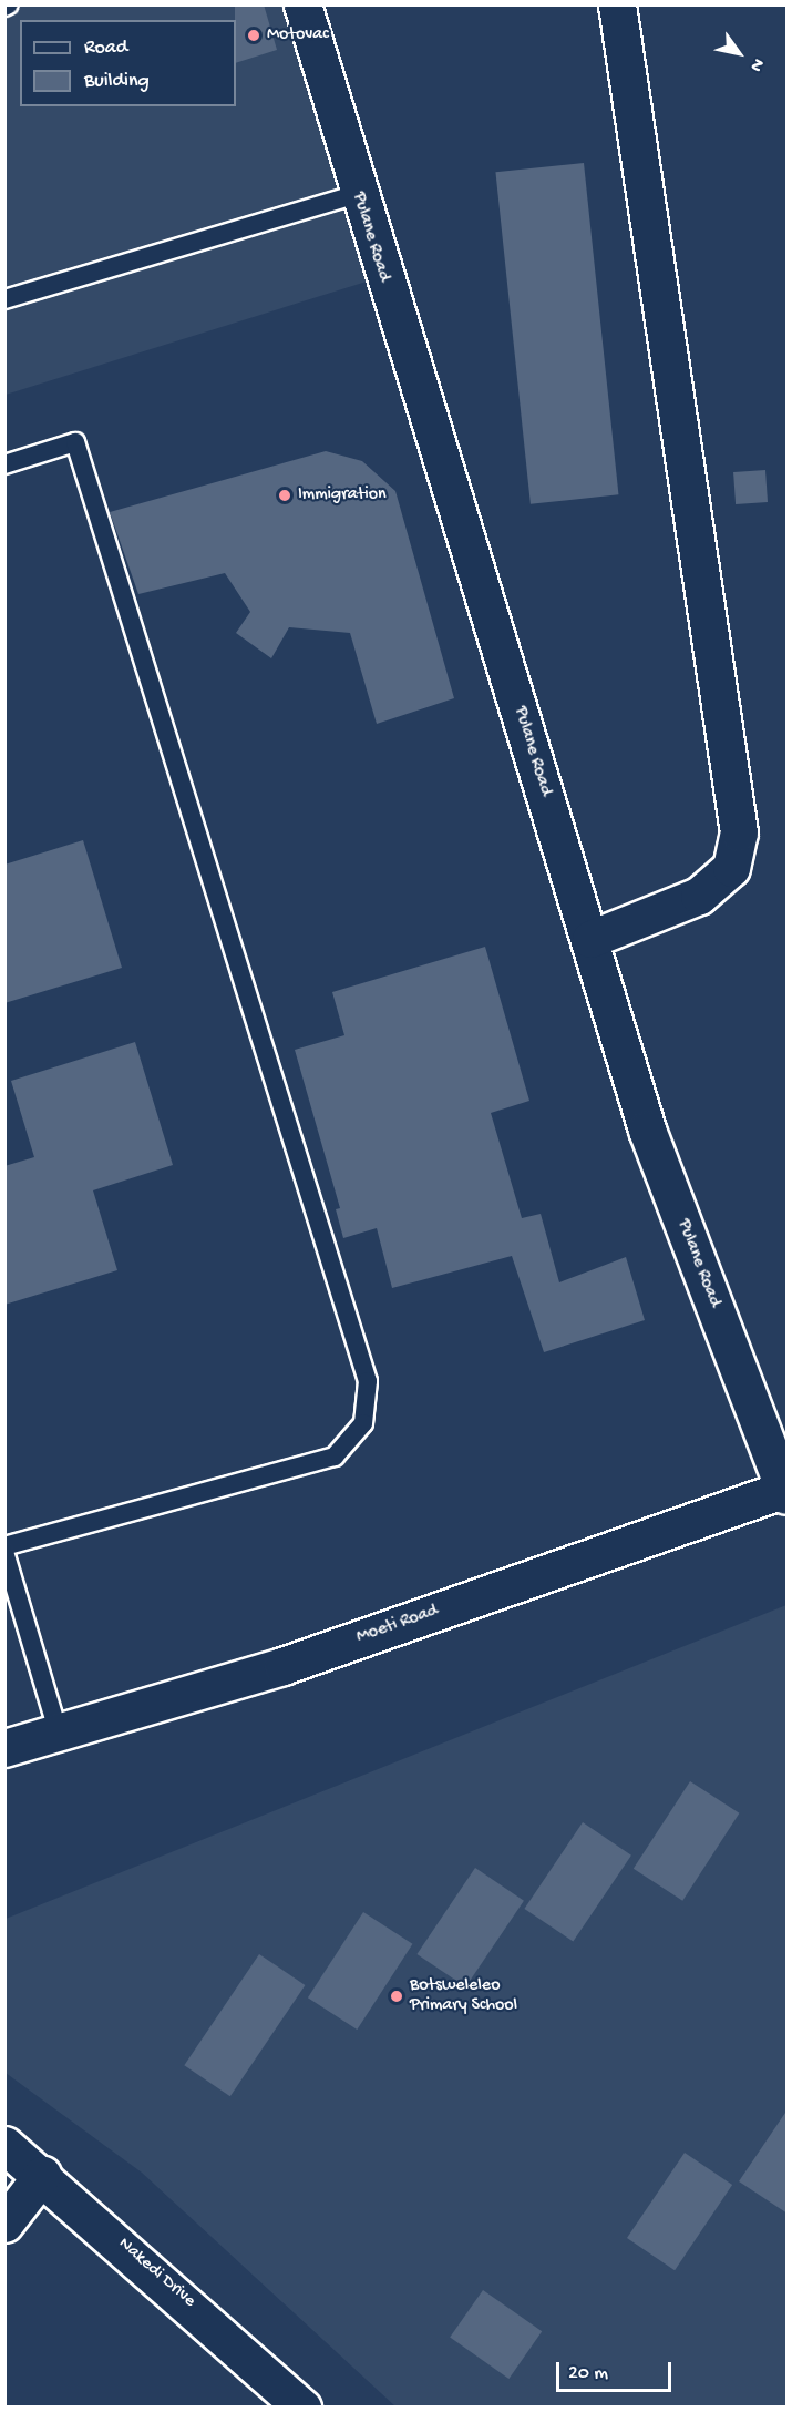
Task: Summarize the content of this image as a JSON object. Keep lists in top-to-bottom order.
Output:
{
  "streets": {
    "street": ["Pulane Road", "Moeti Road", "Nakedi Drive"]
  },
  "crossings": [
    ["Pulane Road", "Moeti Road"]
  ],
  "places": ["Motovac", "Immigration", "Botsweleleo Primary School"],
  "legend": ["Road", "Building"],
  "scale_bar": "20 m",
  "north": "bottom right"
}
